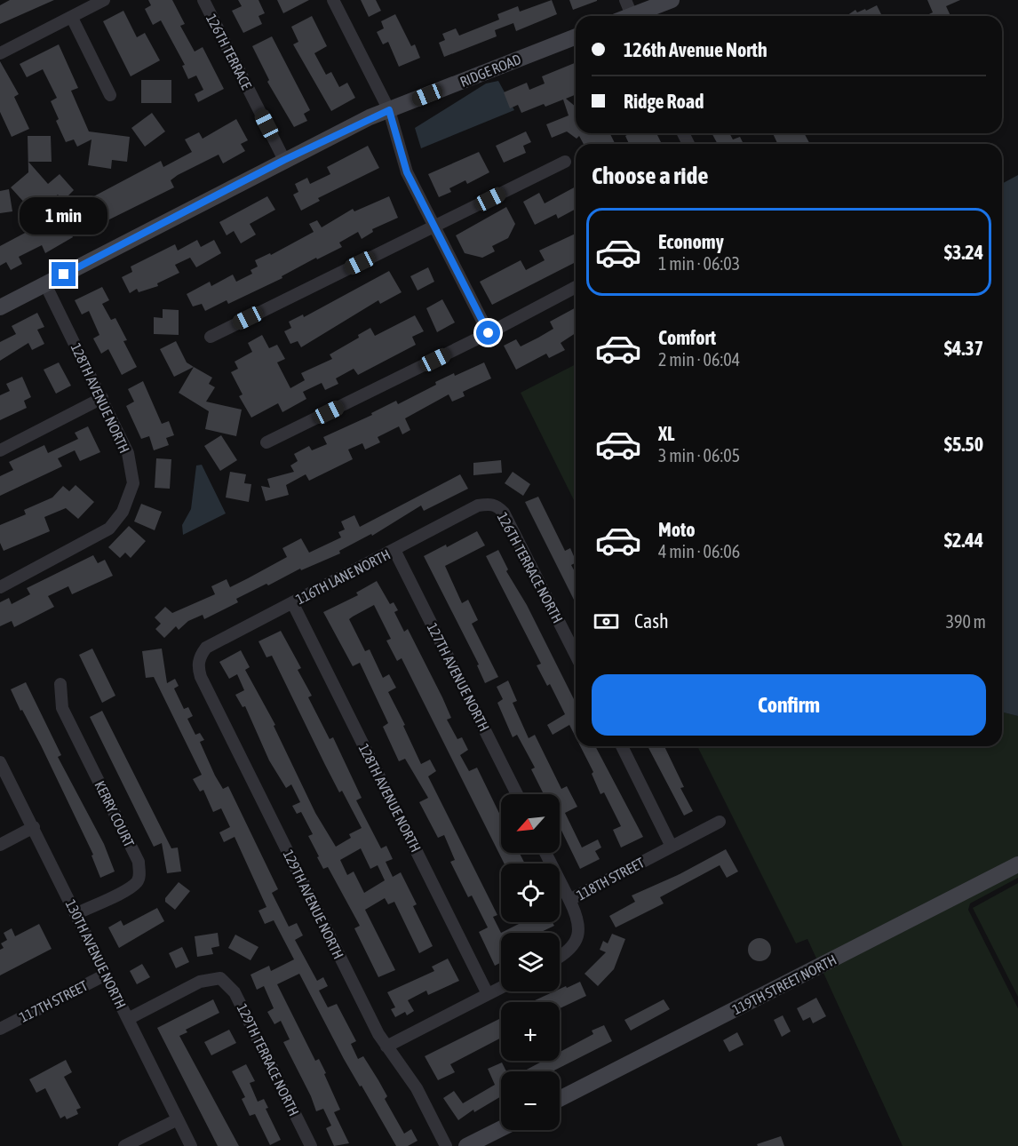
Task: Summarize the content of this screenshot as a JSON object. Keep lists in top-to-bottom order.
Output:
{
  "streets": {
    "street": [
      "126TH TERRACE",
      "RIDGE ROAD",
      "128TH AVENUE NORTH",
      "126TH TERRACE NORTH",
      "116TH LANE NORTH",
      "127TH AVENUE NORTH",
      "KERRY COURT",
      "118TH STREET",
      "129TH AVENUE NORTH",
      "130TH AVENUE NORTH",
      "119TH STREET NORTH",
      "117TH STREET",
      "129TH TERRACE NORTH"
    ]
  },
  "crossings": [
    ["126TH TERRACE", "RIDGE ROAD"],
    ["RIDGE ROAD", "128TH AVENUE NORTH"],
    ["128TH AVENUE NORTH", "116TH LANE NORTH"],
    ["126TH TERRACE NORTH", "116TH LANE NORTH"],
    ["116TH LANE NORTH", "127TH AVENUE NORTH"],
    ["116TH LANE NORTH", "129TH AVENUE NORTH"],
    ["KERRY COURT", "130TH AVENUE NORTH"],
    ["130TH AVENUE NORTH", "117TH STREET"],
    ["130TH AVENUE NORTH", "129TH TERRACE NORTH"]
  ],
  "north": "bottom left",
  "page": {
    "banner": ["126th Avenue North", "Ridge Road"],
    "heading": "Choose a ride",
    "bubble": "1 min",
    "list": [
      {
        "name": "Economy",
        "note": "1 min · 06:03",
        "value": "$3.24"
      },
      {
        "name": "Comfort",
        "note": "2 min · 06:04",
        "value": "$4.37"
      },
      {
        "name": "XL",
        "note": "3 min · 06:05",
        "value": "$5.50"
      },
      {
        "name": "Moto",
        "note": "4 min · 06:06",
        "value": "$2.44"
      }
    ],
    "pay": ["Cash", "390 m"],
    "buttons": "Confirm",
    "map_buttons": ["+", "−"]
  }
}
